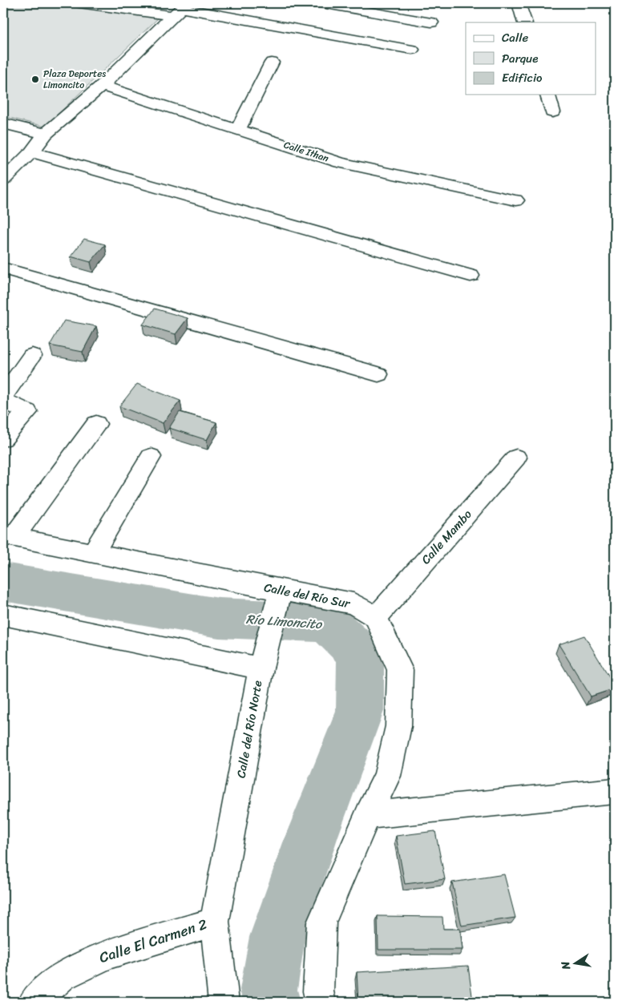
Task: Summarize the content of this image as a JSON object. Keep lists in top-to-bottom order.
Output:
{
  "streets": {
    "street": [
      "Calle Ithan",
      "Calle Mambo",
      "Calle del Río Sur",
      "Calle del Río Norte",
      "Calle El Carmen 2"
    ]
  },
  "crossings": [
    ["Calle Mambo", "Calle del Río Sur"],
    ["Calle del Río Norte", "Calle El Carmen 2"]
  ],
  "water": ["Río Limoncito"],
  "places": ["Plaza Deportes Limoncito"],
  "legend": ["Calle", "Parque", "Edificio"],
  "north": "left"
}
